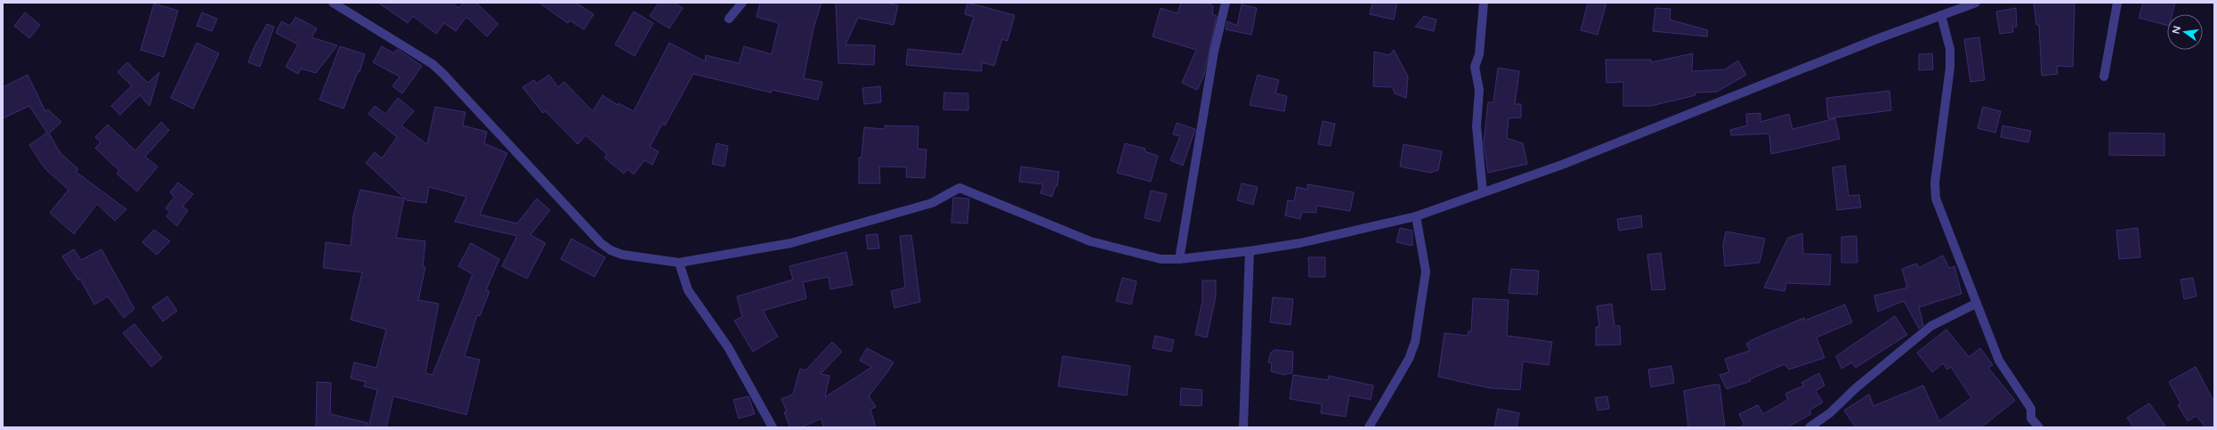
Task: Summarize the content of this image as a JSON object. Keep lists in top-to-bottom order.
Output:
{
  "north": "left"
}
